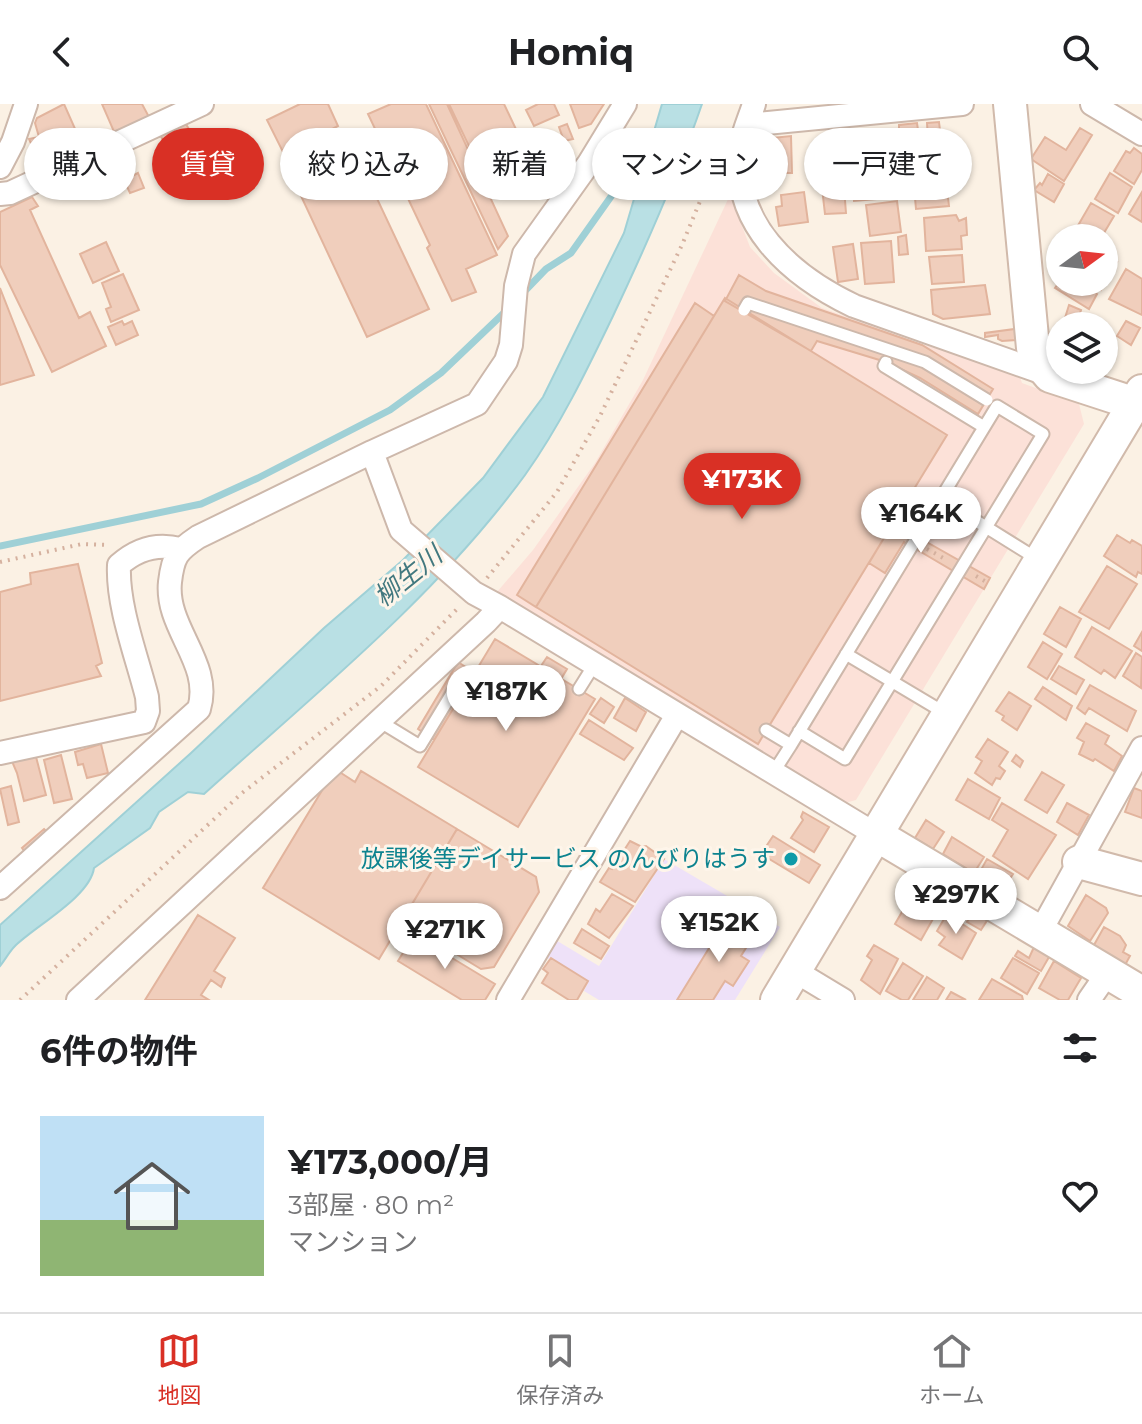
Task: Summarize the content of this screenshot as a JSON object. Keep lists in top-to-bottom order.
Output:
{
  "water": ["柳生川"],
  "places": ["放課後等デイサービス のんびりはうす"],
  "north": "right",
  "page": {
    "header": "Homiq",
    "chip": [
      "購入",
      "賃貸",
      "絞り込み",
      "新着",
      "マンション",
      "一戸建て"
    ],
    "price": [
      "¥173K",
      "¥164K",
      "¥187K",
      "¥297K",
      "¥152K",
      "¥271K"
    ],
    "heading": "6件の物件",
    "list": [
      {
        "name": "¥173,000/月",
        "note": "3部屋 · 80 m² · マンション"
      }
    ],
    "tabs": ["地図", "保存済み", "ホーム"]
  }
}
